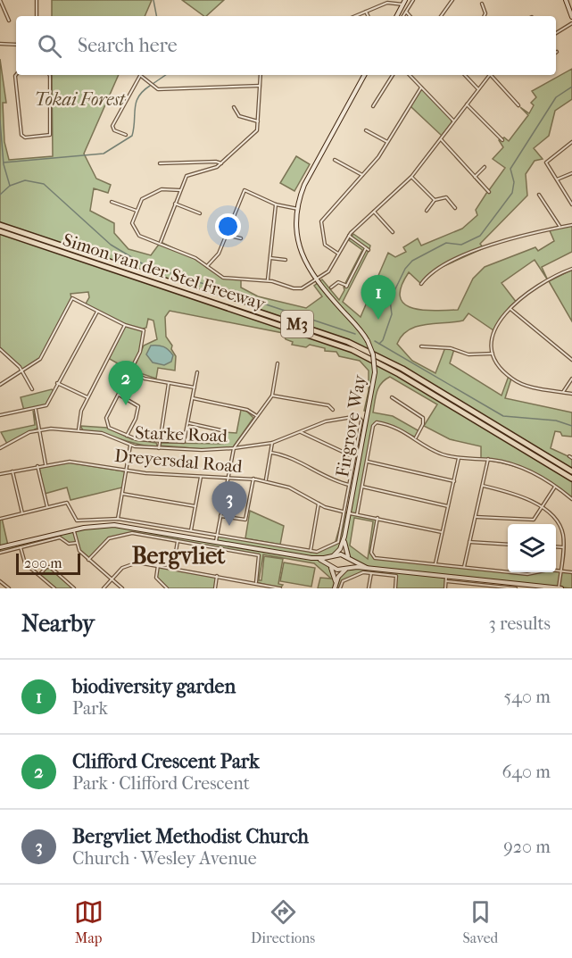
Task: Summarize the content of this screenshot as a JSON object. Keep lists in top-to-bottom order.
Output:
{
  "streets": {
    "highway": ["Simon van der Stel Freeway", "M3"],
    "main road": ["Firgrove Way"],
    "street": ["Starke Road", "Dreyersdal Road"]
  },
  "crossings": [
    ["Firgrove Way", "Dreyersdal Road"]
  ],
  "districts": ["Bergvliet"],
  "parks": ["Tokai Forest"],
  "scale_bar": "200 m",
  "page": {
    "search": "Search here",
    "pins": ["1", "2", "3"],
    "scale": "200 m",
    "heading": ["Nearby", "3 results"],
    "list": [
      {
        "mark": "1",
        "name": "biodiversity garden",
        "note": "Park",
        "value": "540 m"
      },
      {
        "mark": "2",
        "name": "Clifford Crescent Park",
        "note": "Park · Clifford Crescent",
        "value": "640 m"
      },
      {
        "mark": "3",
        "name": "Bergvliet Methodist Church",
        "note": "Church · Wesley Avenue",
        "value": "920 m"
      }
    ],
    "nav": ["Map", "Directions", "Saved"]
  }
}
